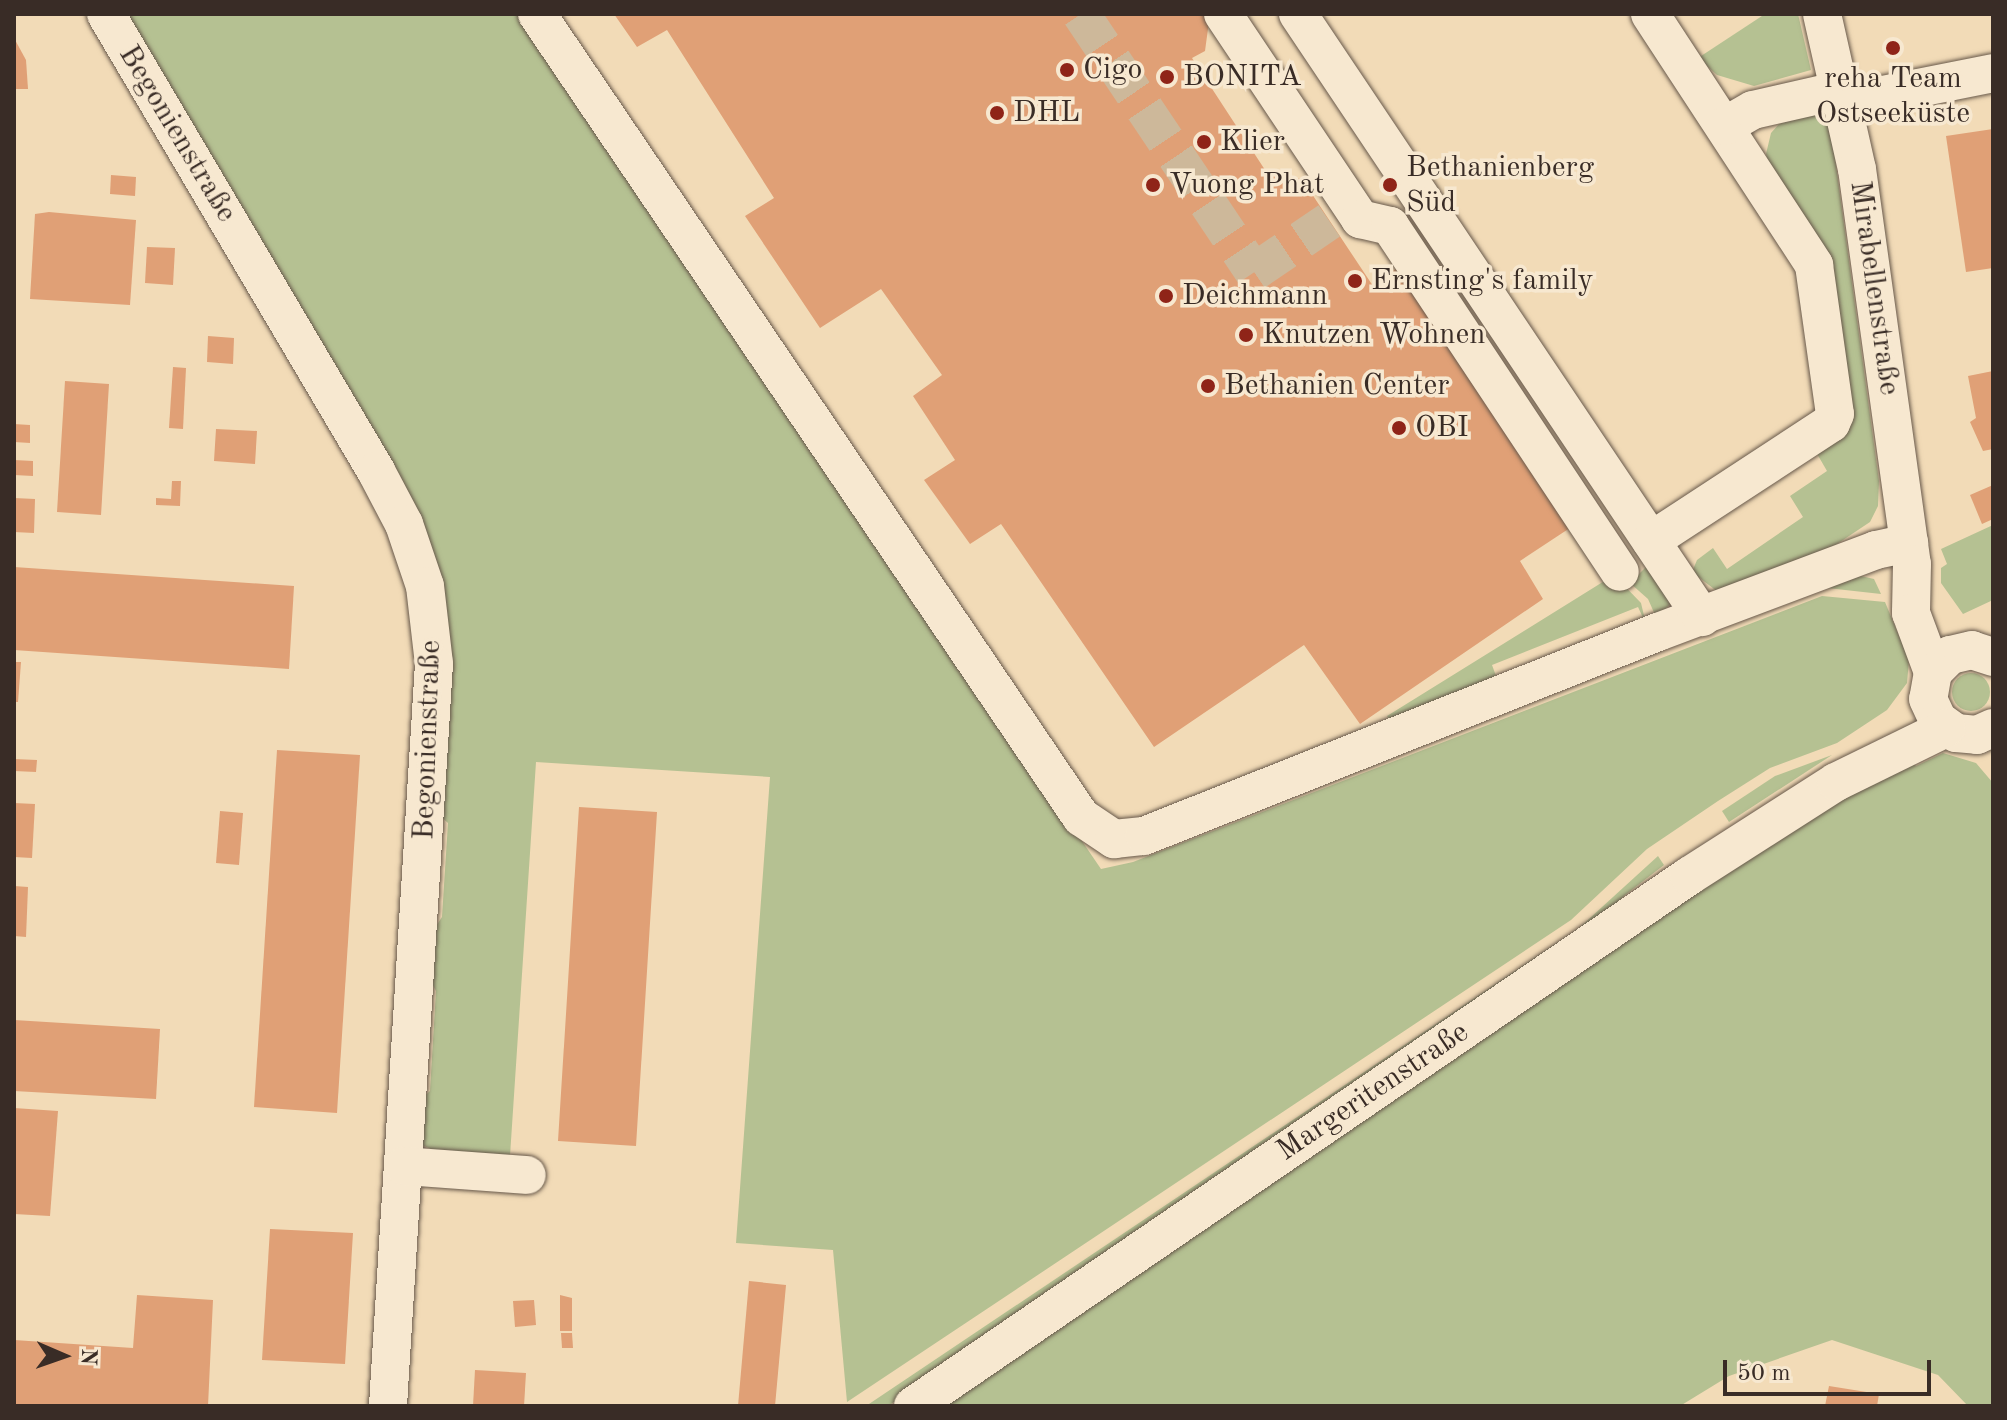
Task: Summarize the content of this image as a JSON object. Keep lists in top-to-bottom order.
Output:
{
  "streets": {
    "street": ["Begonienstraße", "Mirabellenstraße", "Margeritenstraße"]
  },
  "crossings": [
    ["Mirabellenstraße", "Margeritenstraße"]
  ],
  "places": [
    "reha Team Ostseeküste",
    "Cigo",
    "BONITA",
    "DHL",
    "Klier",
    "Vuong Phat",
    "Bethanienberg Süd",
    "Ernsting's family",
    "Deichmann",
    "Knutzen Wohnen",
    "Bethanien Center",
    "OBI"
  ],
  "scale_bar": "50 m",
  "north": "right"
}
